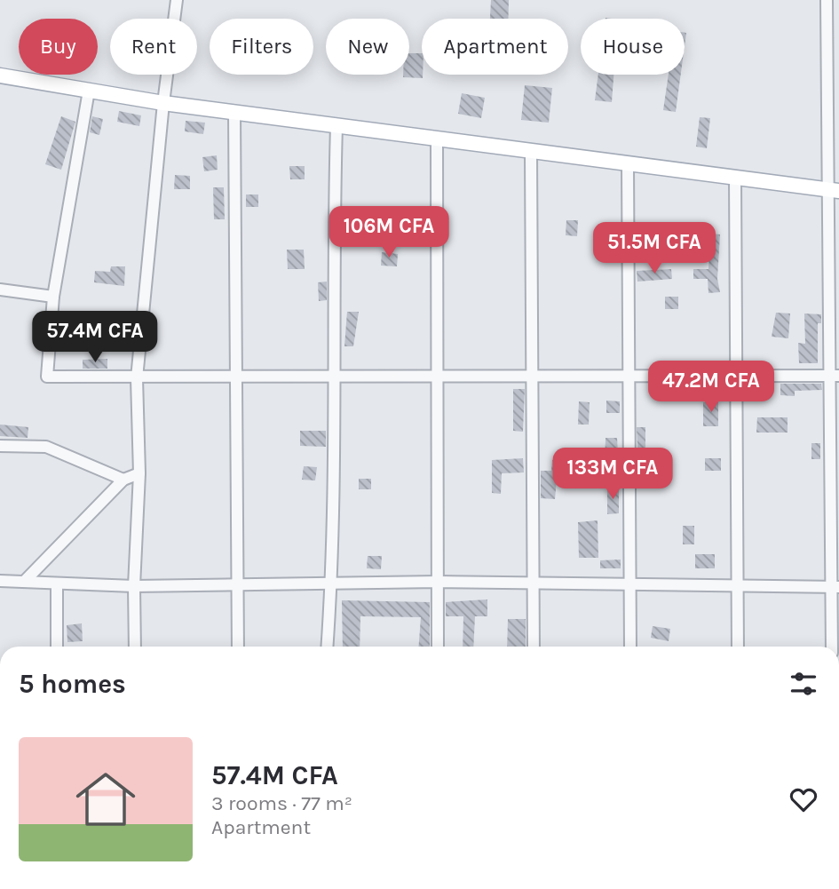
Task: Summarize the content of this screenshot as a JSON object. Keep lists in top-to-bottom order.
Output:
{
  "page": {
    "chip": [
      "Buy",
      "Rent",
      "Filters",
      "New",
      "Apartment",
      "House"
    ],
    "price": [
      "106M CFA",
      "51.5M CFA",
      "57.4M CFA",
      "47.2M CFA",
      "133M CFA"
    ],
    "heading": "5 homes",
    "list": [
      {
        "name": "57.4M CFA",
        "note": "3 rooms · 77 m² · Apartment"
      }
    ]
  }
}
